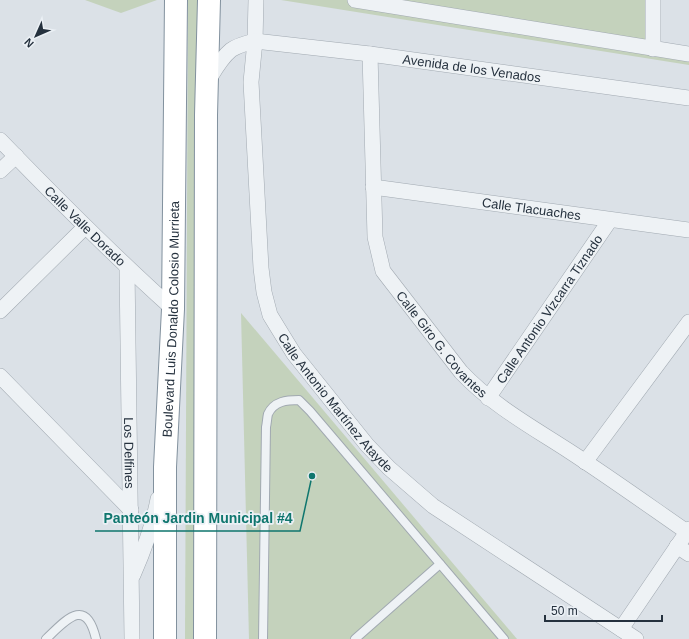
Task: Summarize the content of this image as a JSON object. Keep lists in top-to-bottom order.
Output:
{
  "streets": {
    "highway": ["Boulevard Luis Donaldo Colosio Murrieta"],
    "street": [
      "Avenida de los Venados",
      "Calle Tlacuaches",
      "Calle Valle Dorado",
      "Calle Antonio Vizcarra Tiznado",
      "Calle Giro G. Covantes",
      "Calle Antonio Martínez Atayde",
      "Los Delfines"
    ]
  },
  "crossings": [
    ["Avenida de los Venados", "Calle Giro G. Covantes"],
    ["Avenida de los Venados", "Calle Antonio Martínez Atayde"],
    ["Calle Tlacuaches", "Calle Antonio Vizcarra Tiznado"],
    ["Calle Tlacuaches", "Calle Giro G. Covantes"],
    ["Calle Valle Dorado", "Boulevard Luis Donaldo Colosio Murrieta"],
    ["Calle Valle Dorado", "Los Delfines"],
    ["Calle Antonio Vizcarra Tiznado", "Calle Giro G. Covantes"]
  ],
  "places": ["Panteón Jardin Municipal #4"],
  "scale_bar": "50 m",
  "north": "bottom left"
}
